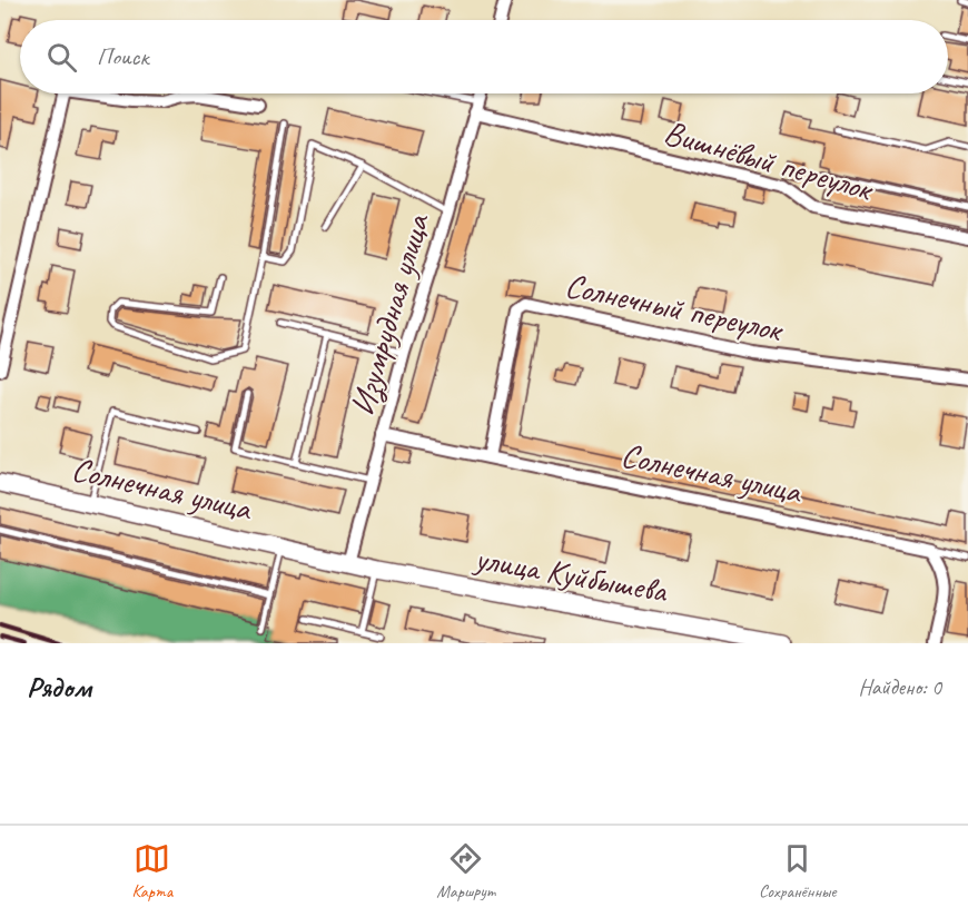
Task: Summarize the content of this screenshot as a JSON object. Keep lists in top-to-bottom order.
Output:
{
  "streets": {
    "street": [
      "Вишнёвый переулок",
      "Солнечный переулок",
      "Изумрудная улица",
      "Солнечная улица",
      "улица Куйбышева"
    ]
  },
  "crossings": [
    ["Вишнёвый переулок", "Изумрудная улица"],
    ["Солнечный переулок", "Солнечная улица"],
    ["Изумрудная улица", "Солнечная улица"],
    ["Изумрудная улица", "улица Куйбышева"],
    ["Солнечная улица", "улица Куйбышева"]
  ],
  "page": {
    "search": "Поиск",
    "heading": ["Рядом", "Найдено: 0"],
    "nav": ["Карта", "Маршрут", "Сохранённые"]
  }
}
